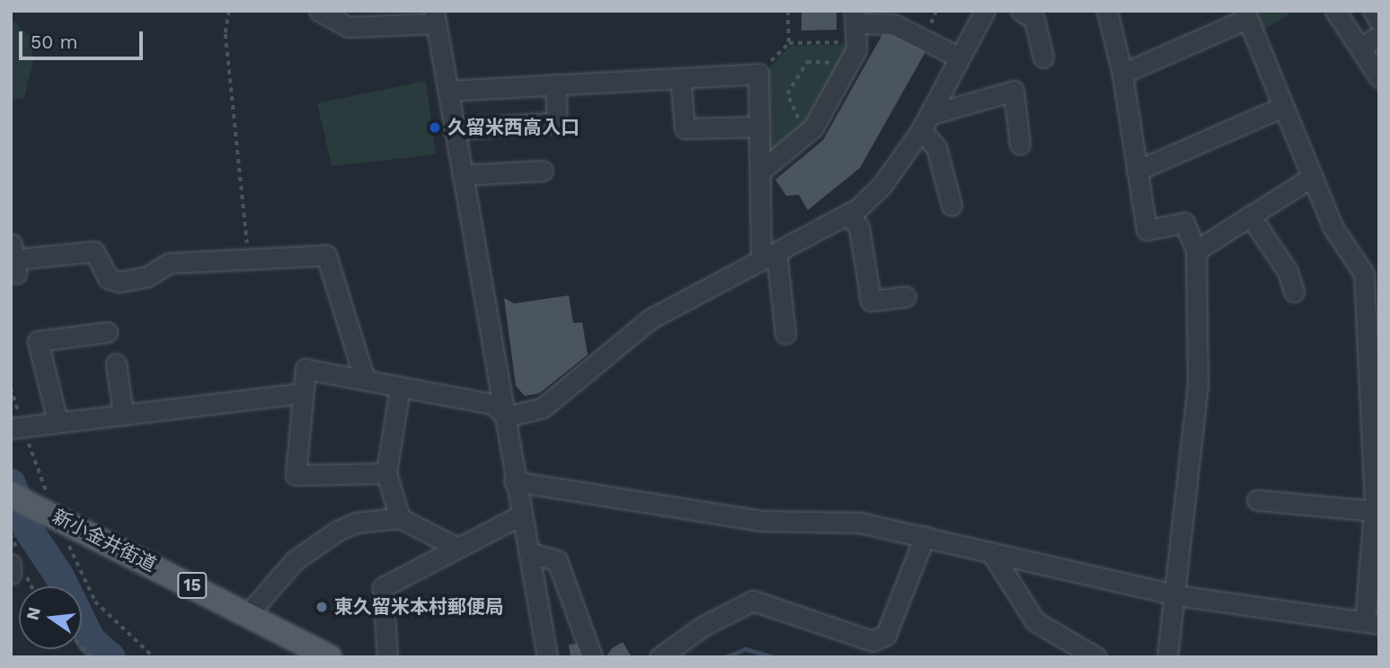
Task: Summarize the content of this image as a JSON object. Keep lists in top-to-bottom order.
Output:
{
  "streets": {
    "main road": ["新小金井街道", "15"]
  },
  "places": ["久留米西高入口", "東久留米本村郵便局"],
  "scale_bar": "50 m",
  "north": "left"
}
